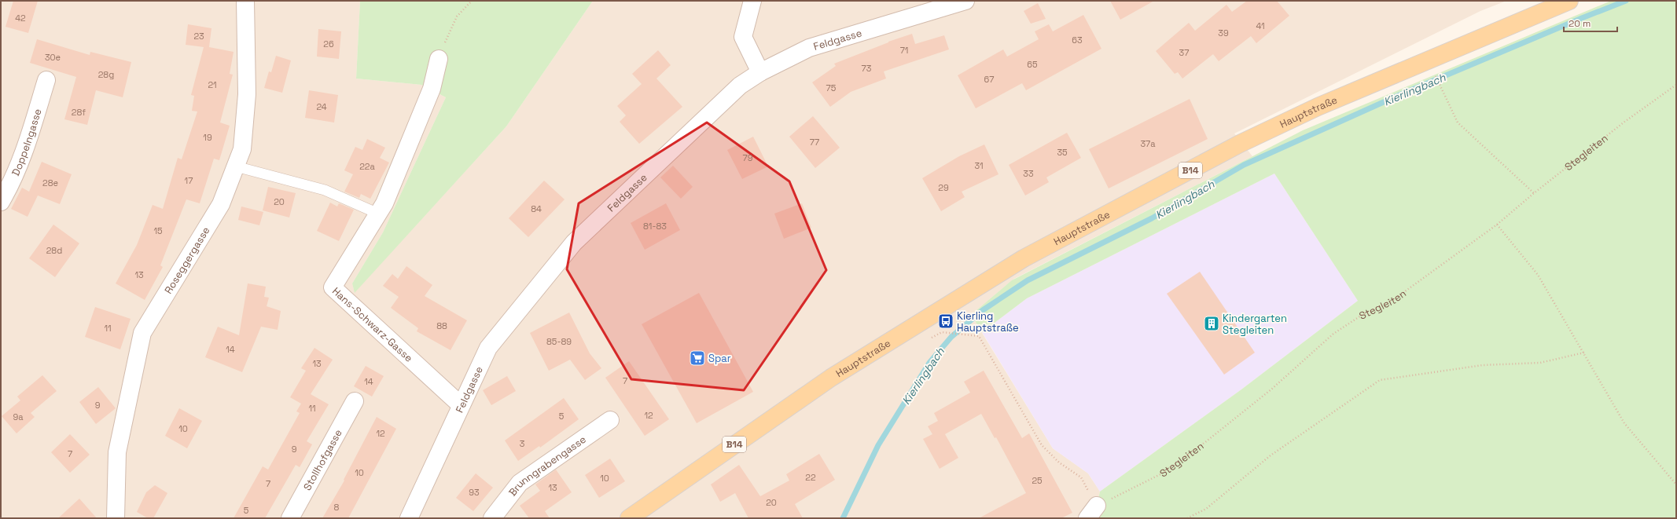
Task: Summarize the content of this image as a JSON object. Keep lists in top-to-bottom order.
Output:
{
  "streets": {
    "main road": ["Hauptstraße", "B14"],
    "street": [
      "Feldgasse",
      "Doppelngasse",
      "Roseggergasse",
      "Hans-Schwarz-Gasse",
      "Stollhofgasse",
      "Brunngrabengasse"
    ],
    "path": ["Stegleiten"]
  },
  "crossings": [
    ["Feldgasse", "Hans-Schwarz-Gasse"]
  ],
  "water": ["Kierlingbach"],
  "places": {
    "bus stop": ["Kierling Hauptstraße"],
    "building": ["Kindergarten Stegleiten"],
    "supermarket": ["Spar"]
  },
  "house_numbers": [
    "42",
    "41",
    "39",
    "23",
    "63",
    "26",
    "71",
    "37",
    "30e",
    "65",
    "73",
    "28g",
    "67",
    "21",
    "75",
    "24",
    "28f",
    "19",
    "77",
    "37a",
    "35",
    "79",
    "31",
    "22a",
    "33",
    "17",
    "28e",
    "29",
    "20",
    "84",
    "81-83",
    "15",
    "28d",
    "13",
    "88",
    "11",
    "85-89",
    "14",
    "13",
    "7",
    "14",
    "9",
    "11",
    "12",
    "5",
    "9a",
    "10",
    "12",
    "3",
    "9",
    "7",
    "10",
    "22",
    "10",
    "25",
    "7",
    "13",
    "93",
    "20",
    "8",
    "5"
  ],
  "scale_bar": "20 m"
}
